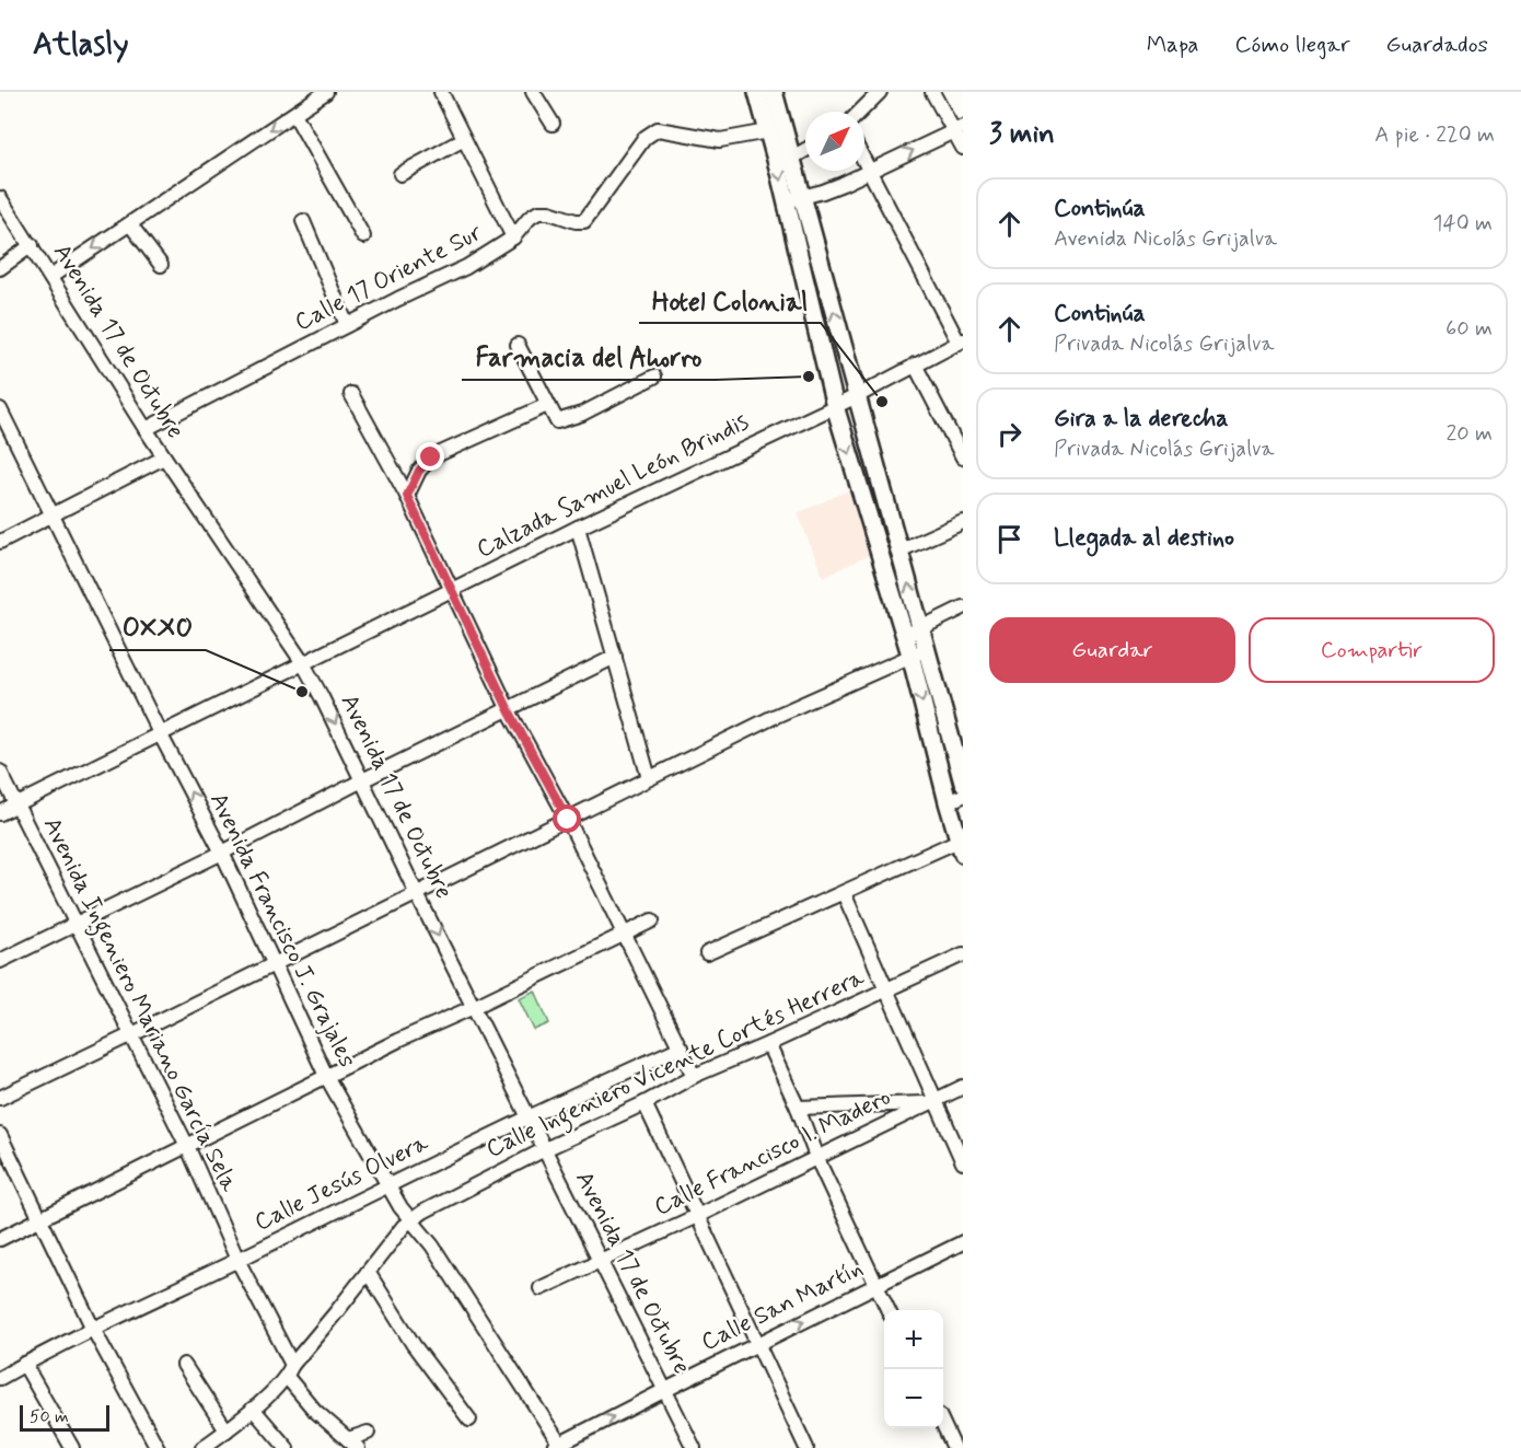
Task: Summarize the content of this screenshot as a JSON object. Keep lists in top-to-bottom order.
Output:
{
  "streets": {
    "street": [
      "Calle 17 Oriente Sur",
      "Avenida 17 de Octubre",
      "Calzada Samuel León Brindis",
      "Avenida Francisco J. Grajales",
      "Avenida Ingeniero Mariano García Sela",
      "Calle Ingeniero Vicente Cortés Herrera",
      "Calle Francisco I. Madero",
      "Calle Jesús Olvera",
      "Calle San Martín"
    ]
  },
  "crossings": [
    ["Calle 17 Oriente Sur", "Avenida 17 de Octubre"],
    ["Avenida 17 de Octubre", "Calzada Samuel León Brindis"],
    ["Avenida 17 de Octubre", "Calle Ingeniero Vicente Cortés Herrera"],
    ["Avenida 17 de Octubre", "Calle Francisco I. Madero"],
    ["Avenida 17 de Octubre", "Calle Jesús Olvera"],
    ["Avenida 17 de Octubre", "Calle San Martín"],
    ["Calzada Samuel León Brindis", "Avenida Francisco J. Grajales"],
    ["Calzada Samuel León Brindis", "Avenida Ingeniero Mariano García Sela"],
    ["Avenida Francisco J. Grajales", "Calle Ingeniero Vicente Cortés Herrera"],
    ["Avenida Francisco J. Grajales", "Calle Jesús Olvera"],
    ["Avenida Francisco J. Grajales", "Calle San Martín"],
    ["Avenida Ingeniero Mariano García Sela", "Calle Jesús Olvera"]
  ],
  "one_way": ["Calle San Martín"],
  "places": ["Farmacia del Ahorro", "Hotel Colonial", "OXXO"],
  "scale_bar": "50 m",
  "north": "top right",
  "page": {
    "header": "Atlasly",
    "nav": ["Mapa", "Cómo llegar", "Guardados"],
    "heading": ["3 min", "A pie · 220 m"],
    "list": [
      ["Continúa", "Avenida Nicolás Grijalva", "140 m"],
      ["Continúa", "Privada Nicolás Grijalva", "60 m"],
      ["Gira a la derecha", "Privada Nicolás Grijalva", "20 m"],
      "Llegada al destino"
    ],
    "buttons": ["Guardar", "Compartir"],
    "map_buttons": ["+", "−"],
    "scale": "50 m"
  }
}
